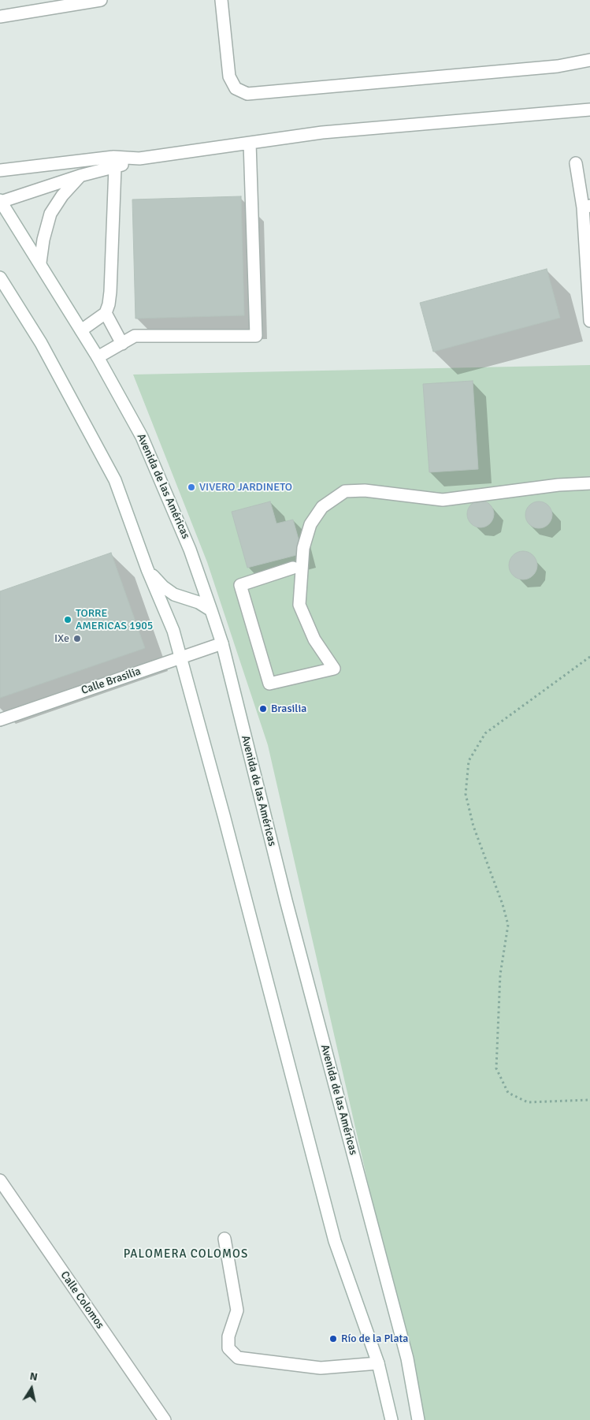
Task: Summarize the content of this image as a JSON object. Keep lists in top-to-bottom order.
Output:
{
  "streets": {
    "main road": ["Avenida de las Américas", "Calle Brasilia", "Calle Colomos"]
  },
  "crossings": [
    ["Avenida de las Américas", "Calle Brasilia"]
  ],
  "districts": ["PALOMERA COLOMOS"],
  "places": [
    "VIVERO JARDINETO",
    "TORRE AMERICAS 1905",
    "IXe",
    "Brasilia",
    "Río de la Plata"
  ],
  "north": "top"
}
